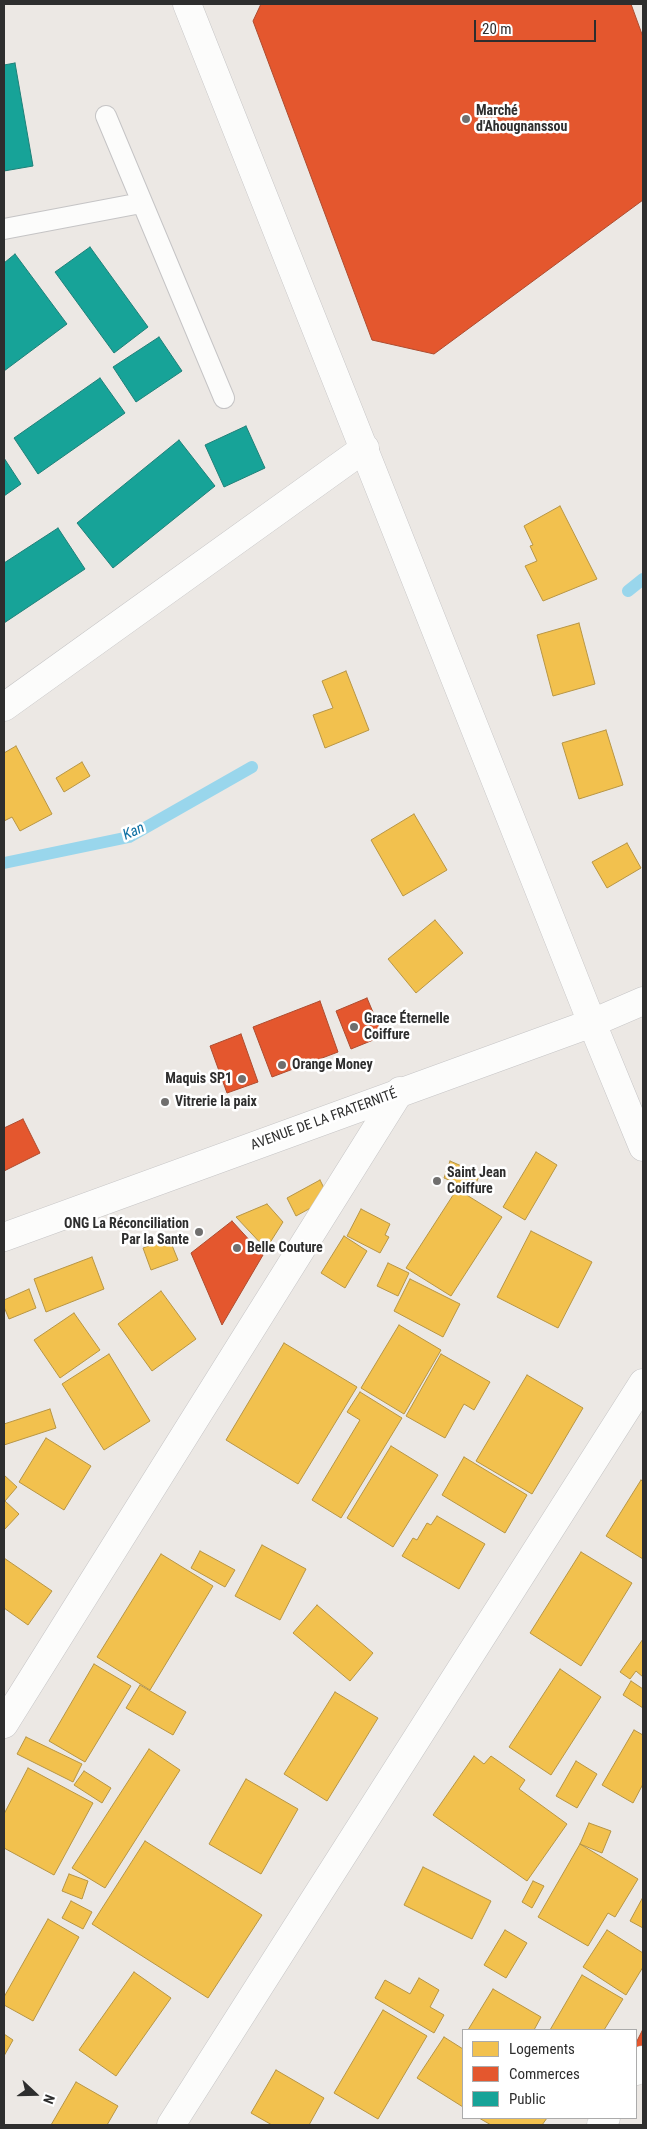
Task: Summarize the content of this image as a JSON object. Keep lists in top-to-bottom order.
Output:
{
  "streets": {
    "street": ["AVENUE DE LA FRATERNITÉ"]
  },
  "water": ["Kan"],
  "places": [
    "Marché d'Ahougnanssou",
    "Grace Éternelle Coiffure",
    "Orange Money",
    "Maquis SP1",
    "Vitrerie la paix",
    "Saint Jean Coiffure",
    "ONG La Réconciliation Par la Sante",
    "Belle Couture"
  ],
  "legend": ["Logements", "Commerces", "Public"],
  "scale_bar": "20 m",
  "north": "right"
}
